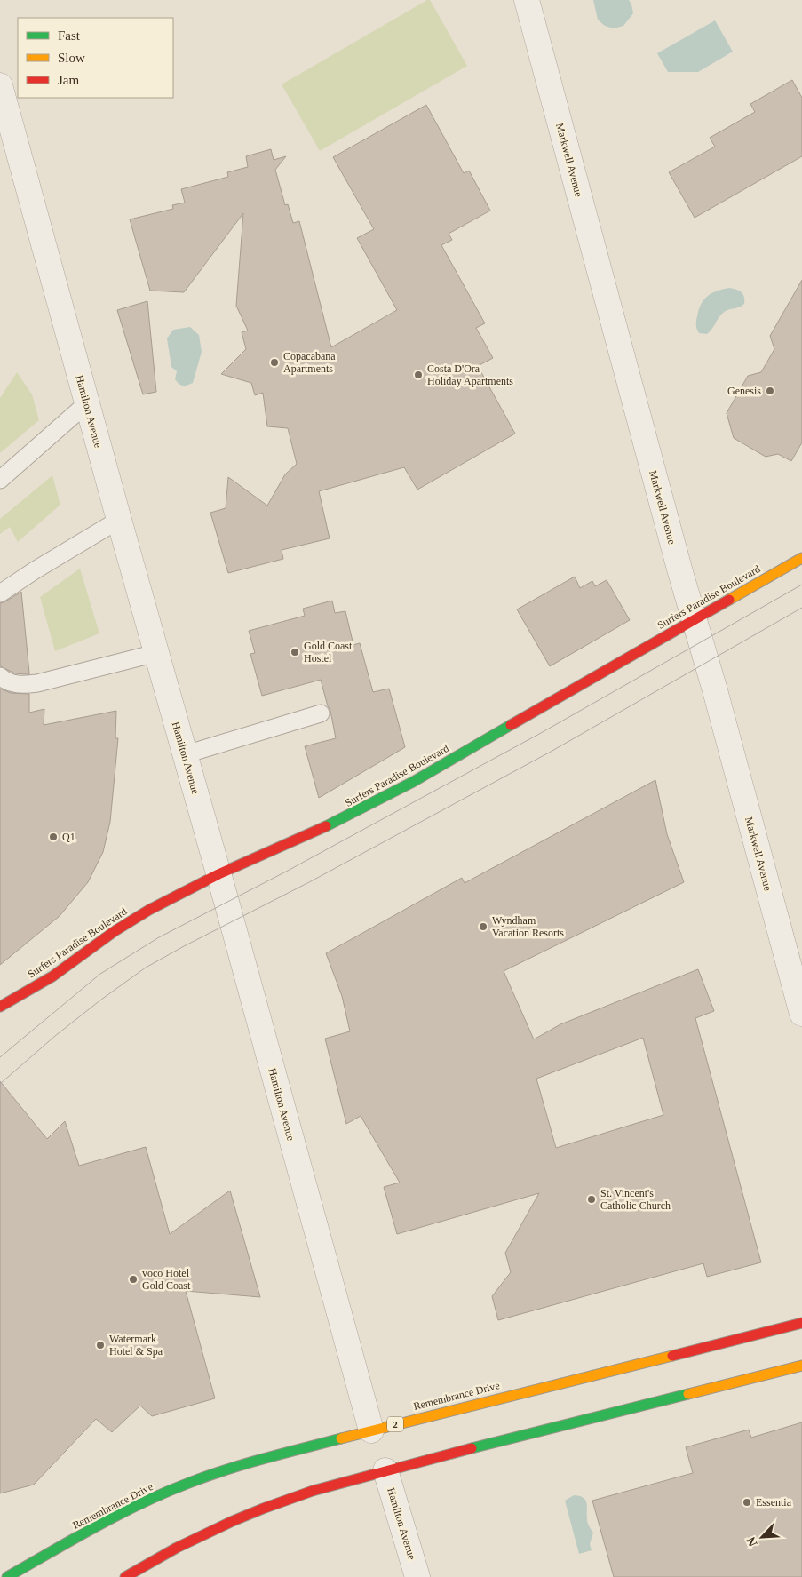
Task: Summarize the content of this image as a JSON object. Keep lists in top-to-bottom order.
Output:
{
  "streets": {
    "main road": ["Surfers Paradise Boulevard", "Remembrance Drive", "2"],
    "street": ["Markwell Avenue", "Hamilton Avenue"]
  },
  "crossings": [
    ["Markwell Avenue", "Surfers Paradise Boulevard"],
    ["Hamilton Avenue", "Surfers Paradise Boulevard"],
    ["Hamilton Avenue", "Remembrance Drive"]
  ],
  "places": [
    "Copacabana Apartments",
    "Costa D'Ora Holiday Apartments",
    "Genesis",
    "Gold Coast Hostel",
    "Q1",
    "Wyndham Vacation Resorts",
    "St. Vincent's Catholic Church",
    "voco Hotel Gold Coast",
    "Watermark Hotel & Spa",
    "Essentia"
  ],
  "legend": ["Fast", "Slow", "Jam"],
  "north": "bottom left"
}
